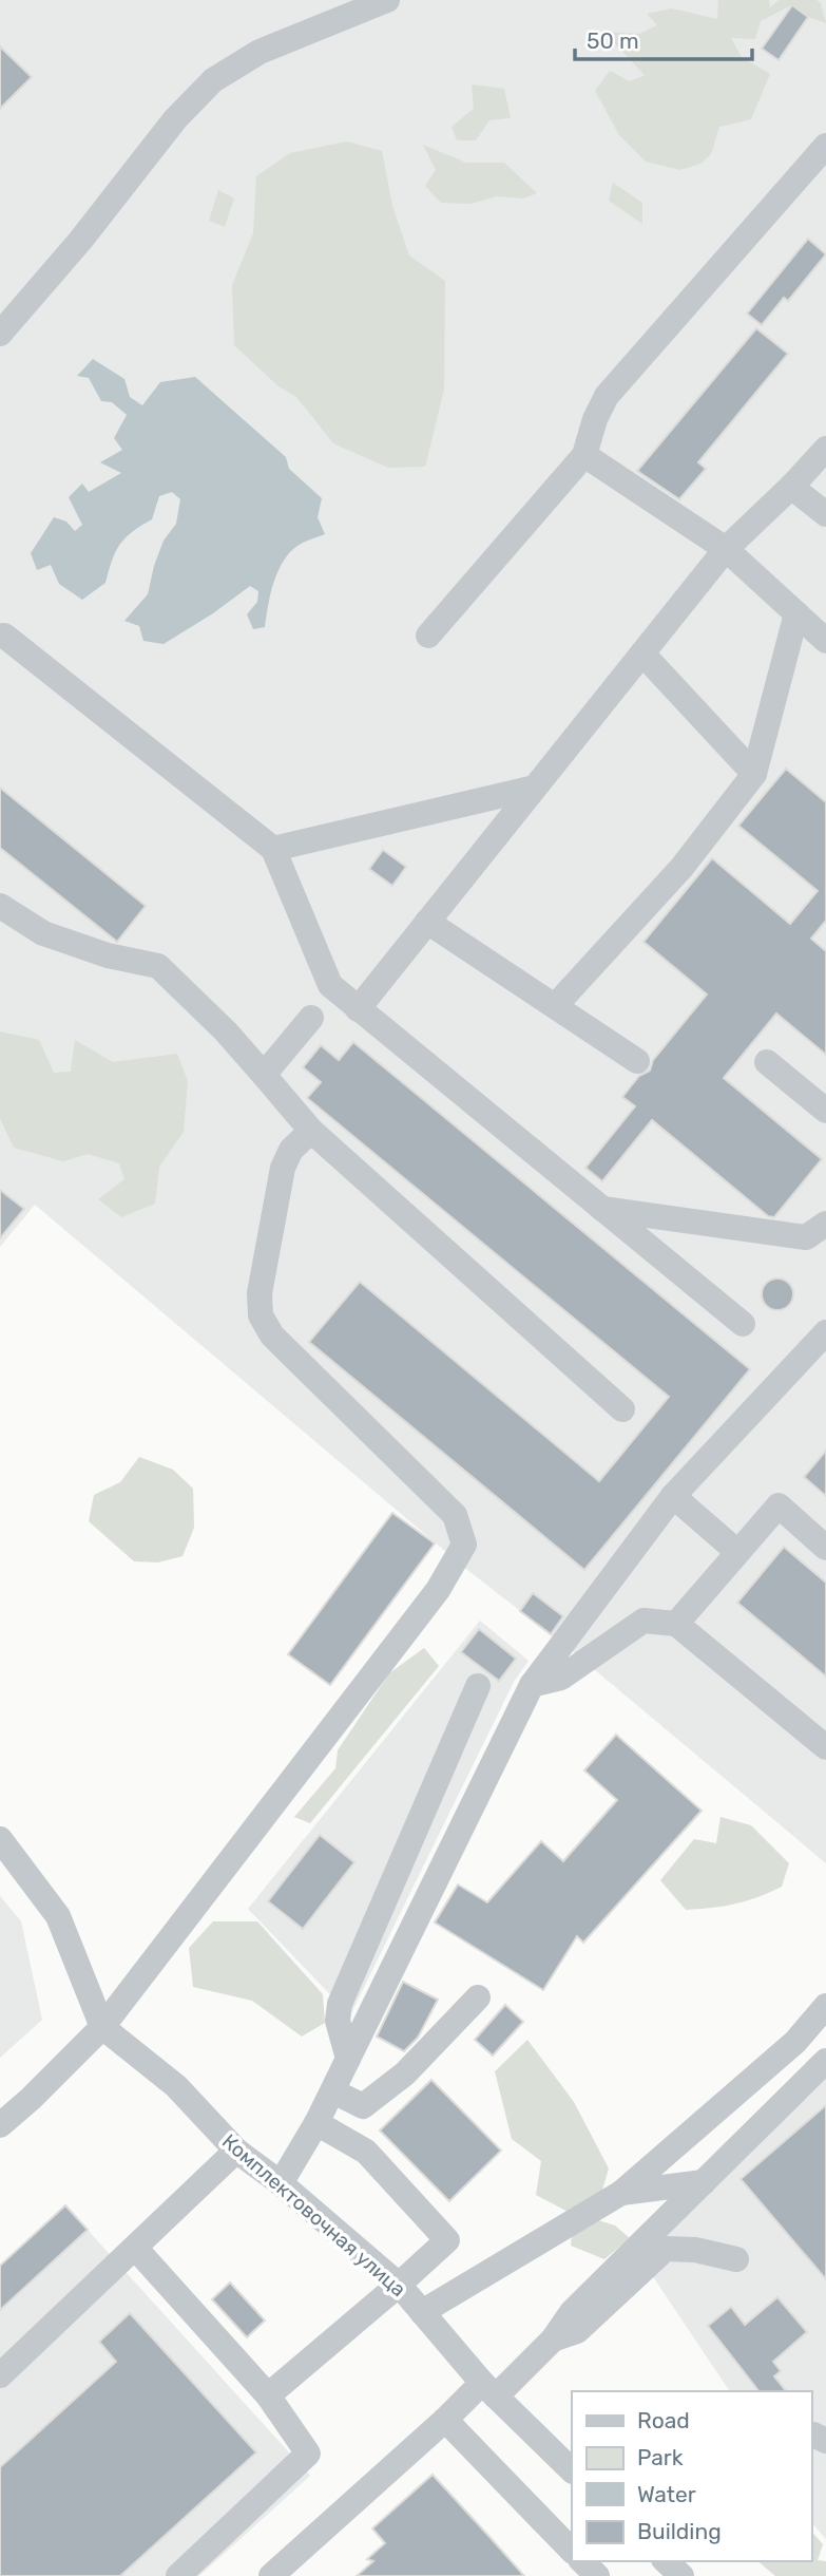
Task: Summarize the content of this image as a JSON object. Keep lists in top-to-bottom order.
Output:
{
  "streets": {
    "street": ["Комплектовочная улица"]
  },
  "legend": [
    "Road",
    "Park",
    "Water",
    "Building"
  ],
  "scale_bar": "50 m"
}
